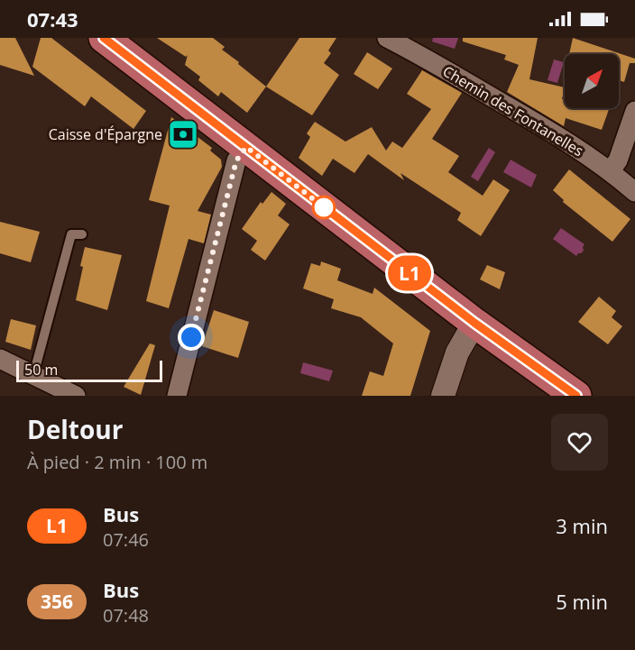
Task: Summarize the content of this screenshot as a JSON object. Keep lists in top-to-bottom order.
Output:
{
  "streets": {
    "street": ["Chemin des Fontanelles"]
  },
  "places": {
    "bank": ["Caisse d'Épargne"]
  },
  "lines": ["bus line L1"],
  "scale_bar": "50 m",
  "north": "top right",
  "page": {
    "status": "07:43",
    "on_map": "L1",
    "scale": "50 m",
    "heading": ["Deltour", "À pied · 2 min · 100 m"],
    "list": [
      {
        "mark": "L1",
        "name": "Bus",
        "note": "07:46",
        "value": "3 min"
      },
      {
        "mark": "356",
        "name": "Bus",
        "note": "07:48",
        "value": "5 min"
      }
    ]
  }
}
